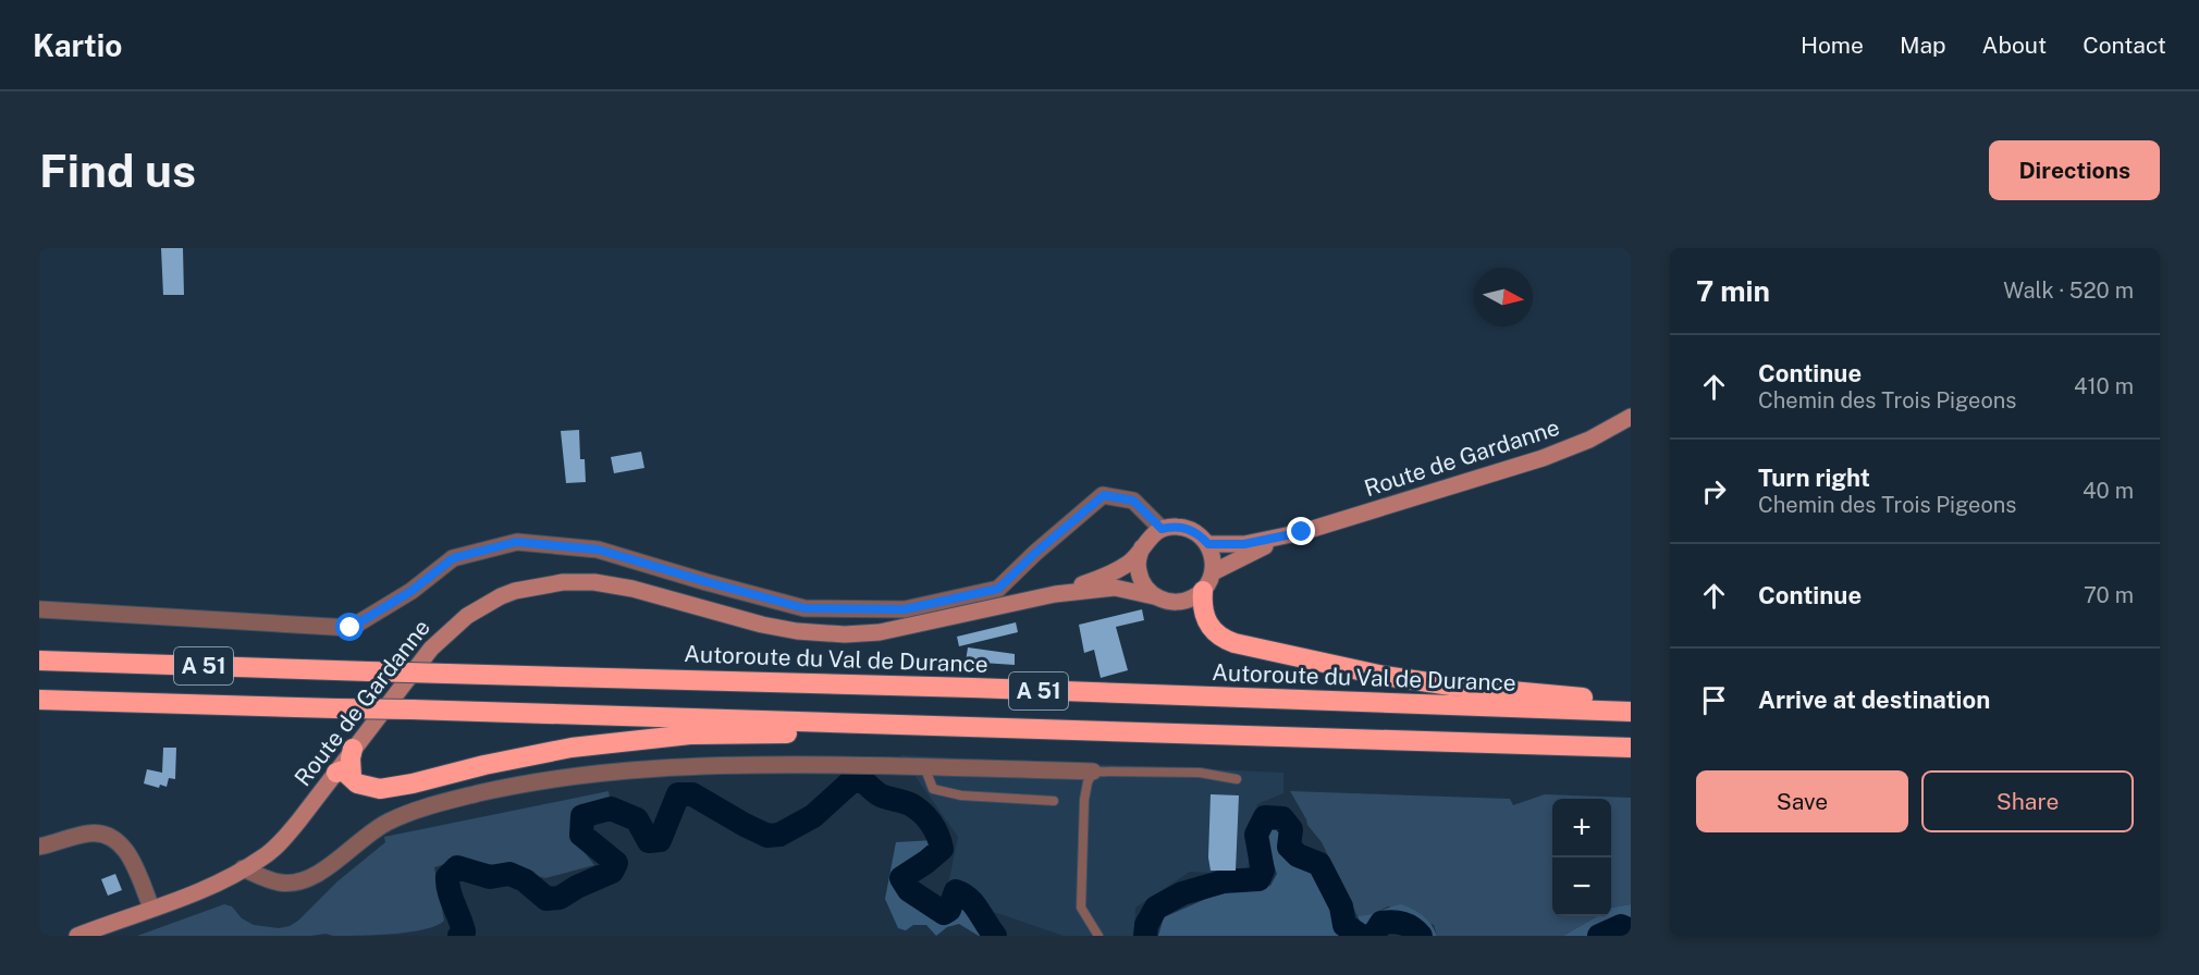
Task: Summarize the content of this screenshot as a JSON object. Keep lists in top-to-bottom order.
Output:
{
  "streets": {
    "highway": ["Autoroute du Val de Durance", "A 51"],
    "main road": ["Route de Gardanne"]
  },
  "north": "right",
  "page": {
    "header": "Kartio",
    "nav": [
      "Home",
      "Map",
      "About",
      "Contact"
    ],
    "buttons": [
      "Directions",
      ["Save", "Share"]
    ],
    "title": "Find us",
    "heading": ["7 min", "Walk · 520 m"],
    "list": [
      ["Continue", "Chemin des Trois Pigeons", "410 m"],
      ["Turn right", "Chemin des Trois Pigeons", "40 m"],
      ["Continue", "70 m"],
      "Arrive at destination"
    ],
    "map_buttons": ["+", "−"]
  }
}
